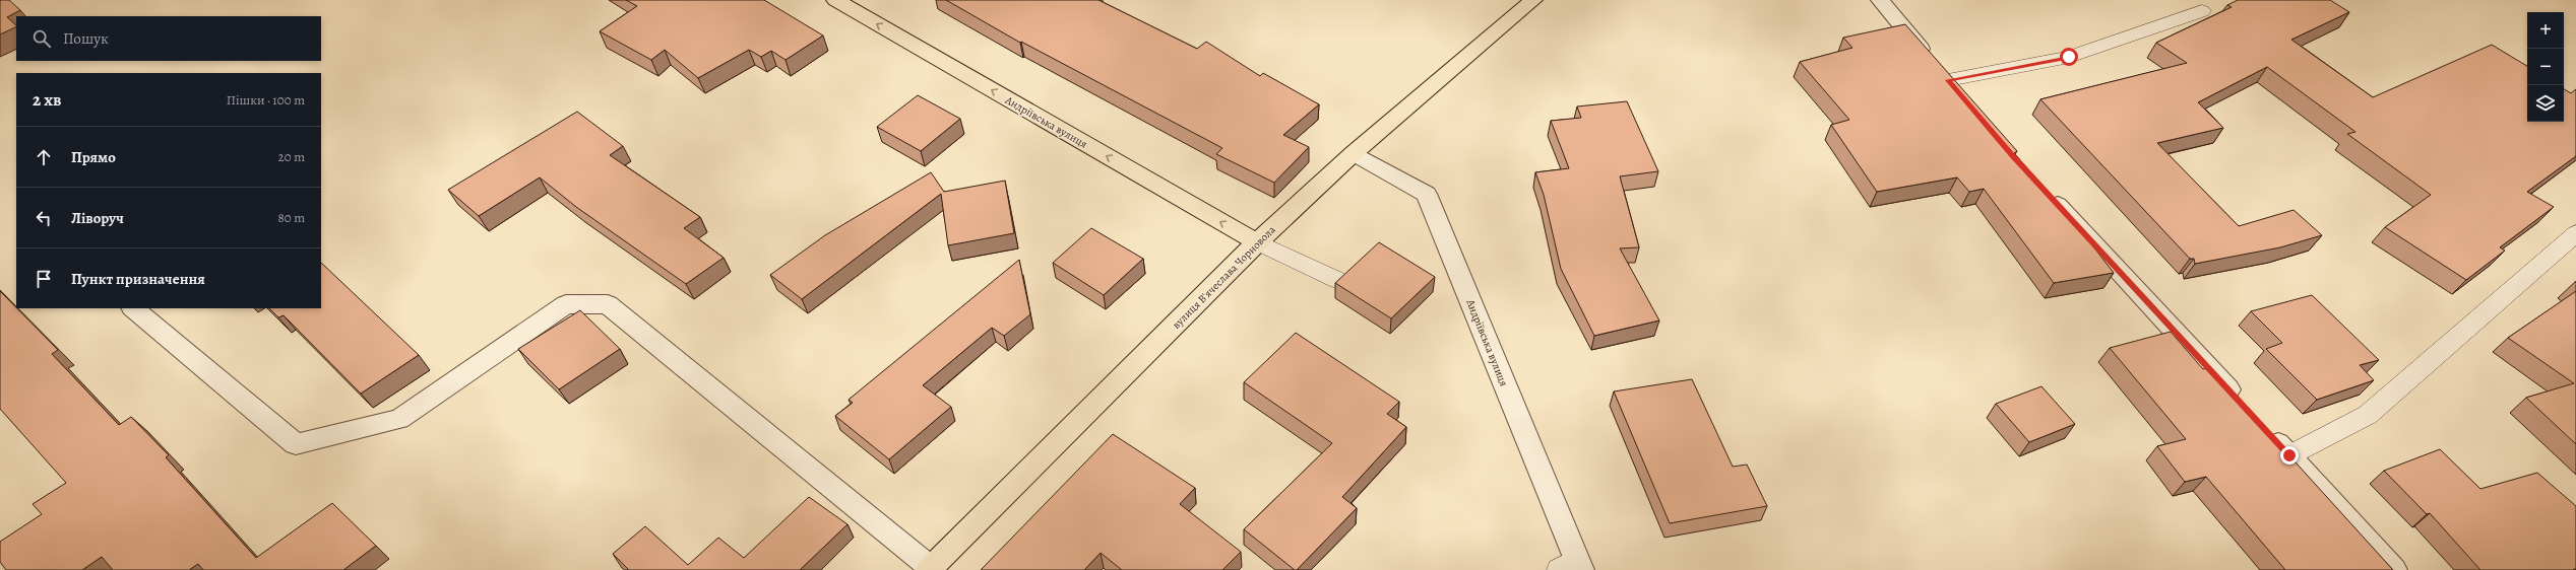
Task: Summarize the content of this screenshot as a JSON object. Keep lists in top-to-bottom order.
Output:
{
  "streets": {
    "main road": ["Андріївська вулиця", "вулиця В'ячеслава Чорновола"]
  },
  "crossings": [
    ["Андріївська вулиця", "вулиця В'ячеслава Чорновола"]
  ],
  "one_way": ["Андріївська вулиця"],
  "page": {
    "map_buttons": ["+", "−"],
    "search": "Пошук",
    "heading": ["2 хв", "Пішки · 100 m"],
    "list": [
      ["Прямо", "20 m"],
      ["Ліворуч", "80 m"],
      "Пункт призначення"
    ]
  }
}
